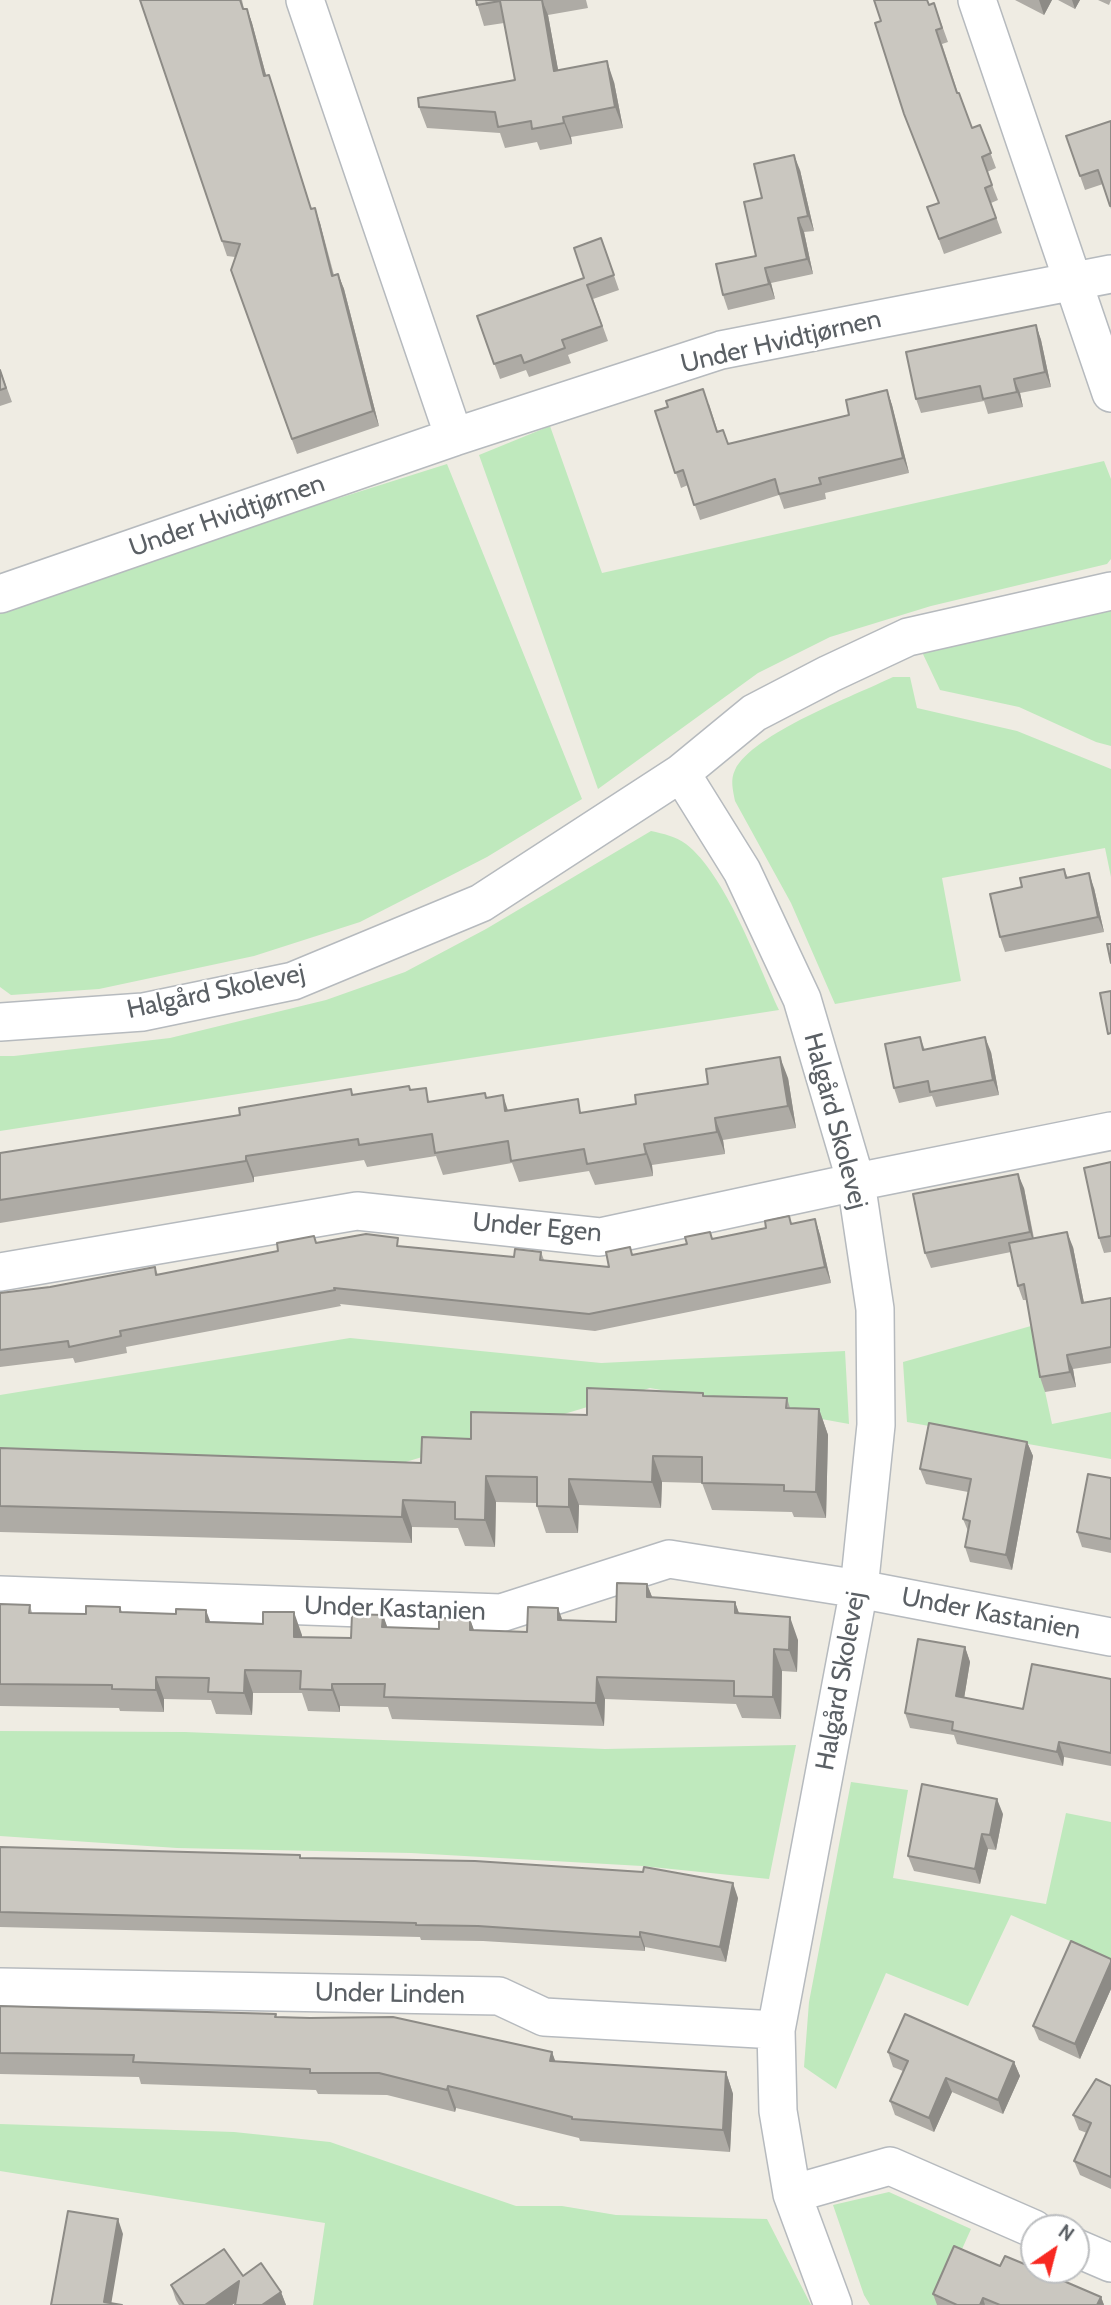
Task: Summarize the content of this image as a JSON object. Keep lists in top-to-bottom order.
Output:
{
  "streets": {
    "street": [
      "Under Hvidtjørnen",
      "Halgård Skolevej",
      "Under Egen",
      "Under Kastanien",
      "Under Linden"
    ]
  },
  "crossings": [
    ["Halgård Skolevej", "Under Egen"],
    ["Halgård Skolevej", "Under Kastanien"],
    ["Halgård Skolevej", "Under Linden"]
  ],
  "north": "top right"
}
